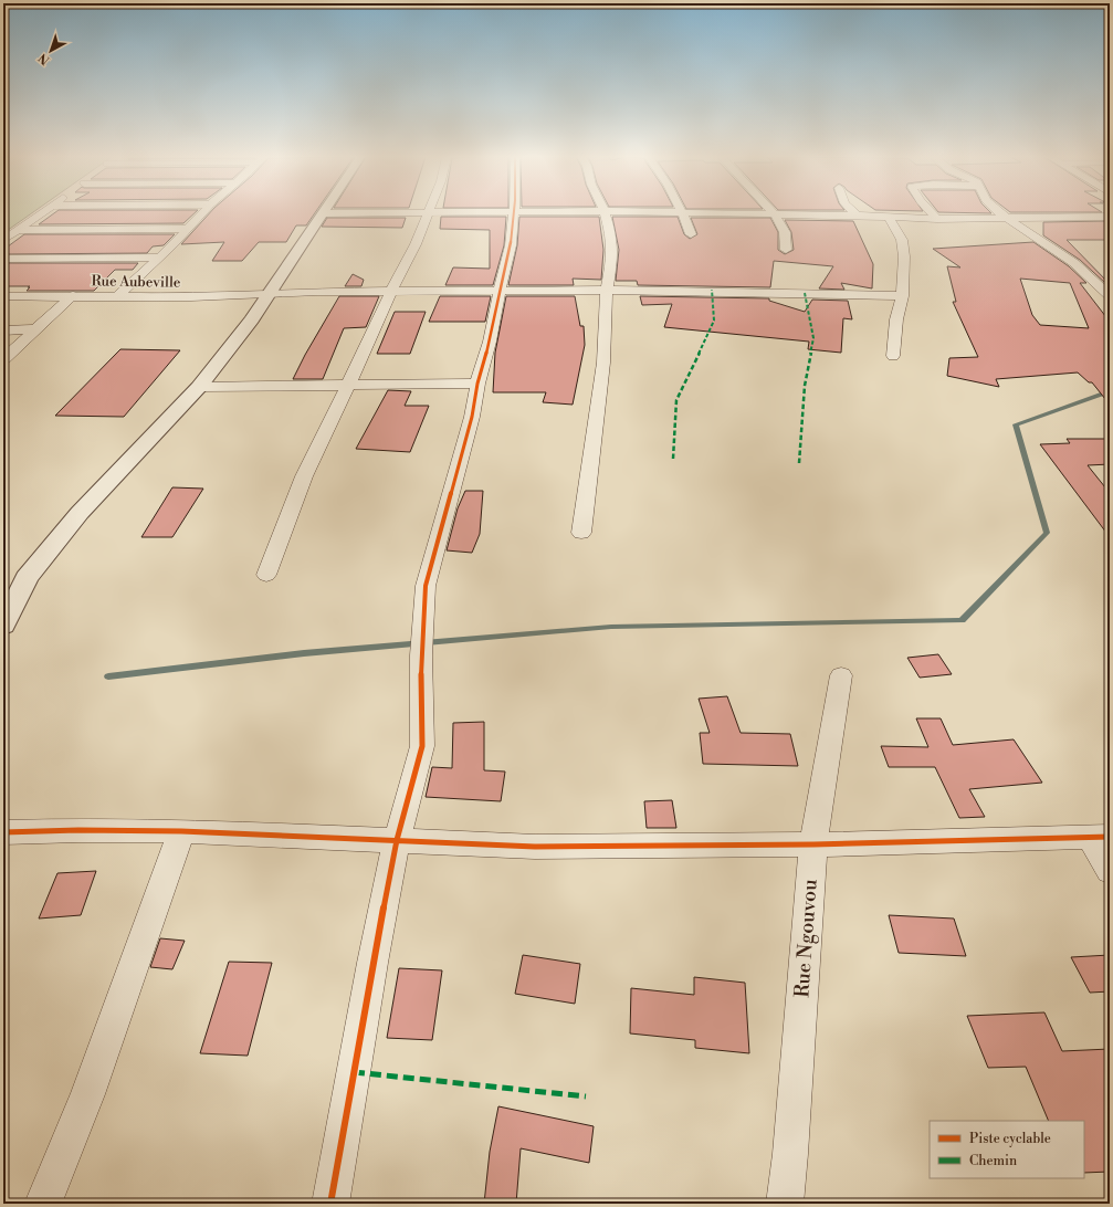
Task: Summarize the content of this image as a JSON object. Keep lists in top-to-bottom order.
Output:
{
  "streets": {
    "street": ["Rue Aubeville", "Rue Ngouvou"]
  },
  "legend": ["Piste cyclable", "Chemin"],
  "north": "bottom left"
}
